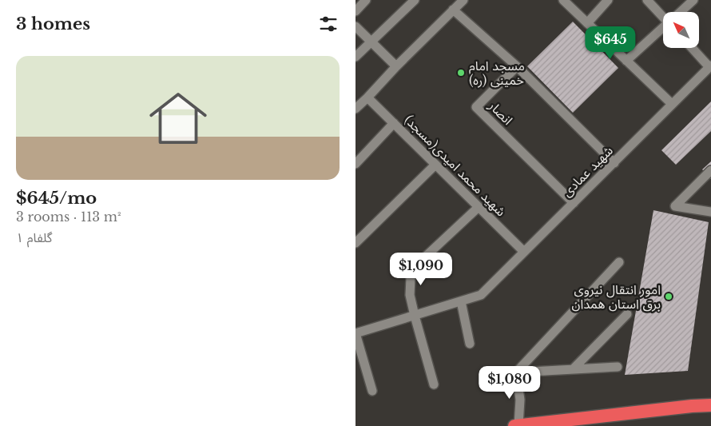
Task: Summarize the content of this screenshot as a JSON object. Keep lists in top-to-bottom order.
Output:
{
  "streets": {
    "street": ["انصار", "(مسجد)شهید محمد امیدی", "شهید عمادی"]
  },
  "crossings": [
    ["انصار", "شهید عمادی"],
    ["(مسجد)شهید محمد امیدی", "شهید عمادی"]
  ],
  "places": ["مسجد امام خمینی (ره)", "امور انتقال نیروی برق استان همدان"],
  "north": "top left",
  "page": {
    "heading": "3 homes",
    "price": ["$645", "$1,090", "$1,080"],
    "list": [
      {
        "name": "$645/mo",
        "note": "3 rooms · 113 m² · گلفام ۱"
      }
    ]
  }
}
